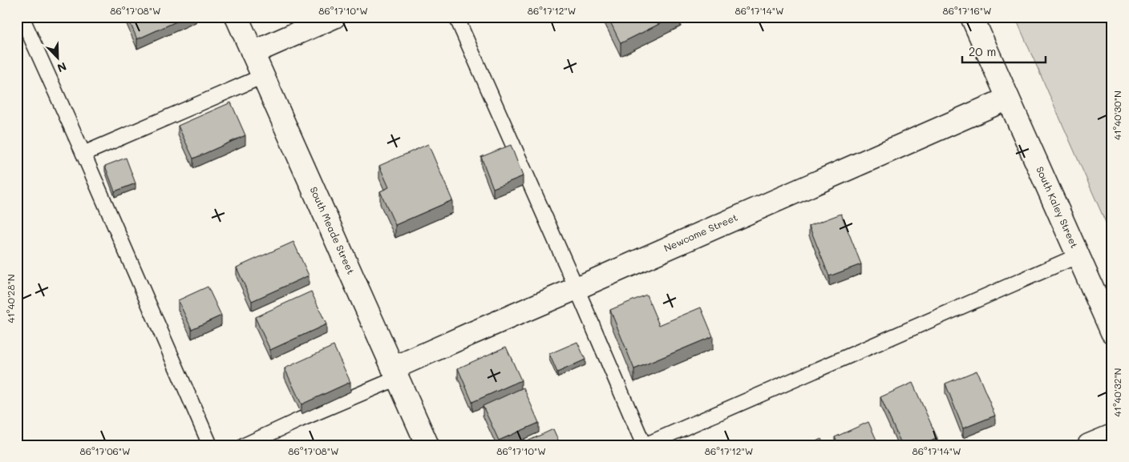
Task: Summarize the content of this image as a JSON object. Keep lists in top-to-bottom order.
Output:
{
  "streets": {
    "street": ["South Kaley Street", "South Meade Street", "Newcome Street"]
  },
  "crossings": [
    ["South Kaley Street", "Newcome Street"],
    ["South Meade Street", "Newcome Street"]
  ],
  "scale_bar": "20 m",
  "north": "bottom right",
  "coordinates": [
    "86°17'08\"W",
    "86°17'10\"W",
    "86°17'12\"W",
    "86°17'14\"W",
    "86°17'16\"W",
    "41°40'30\"N",
    "41°40'28\"N",
    "41°40'32\"N",
    "86°17'06\"W"
  ]
}
